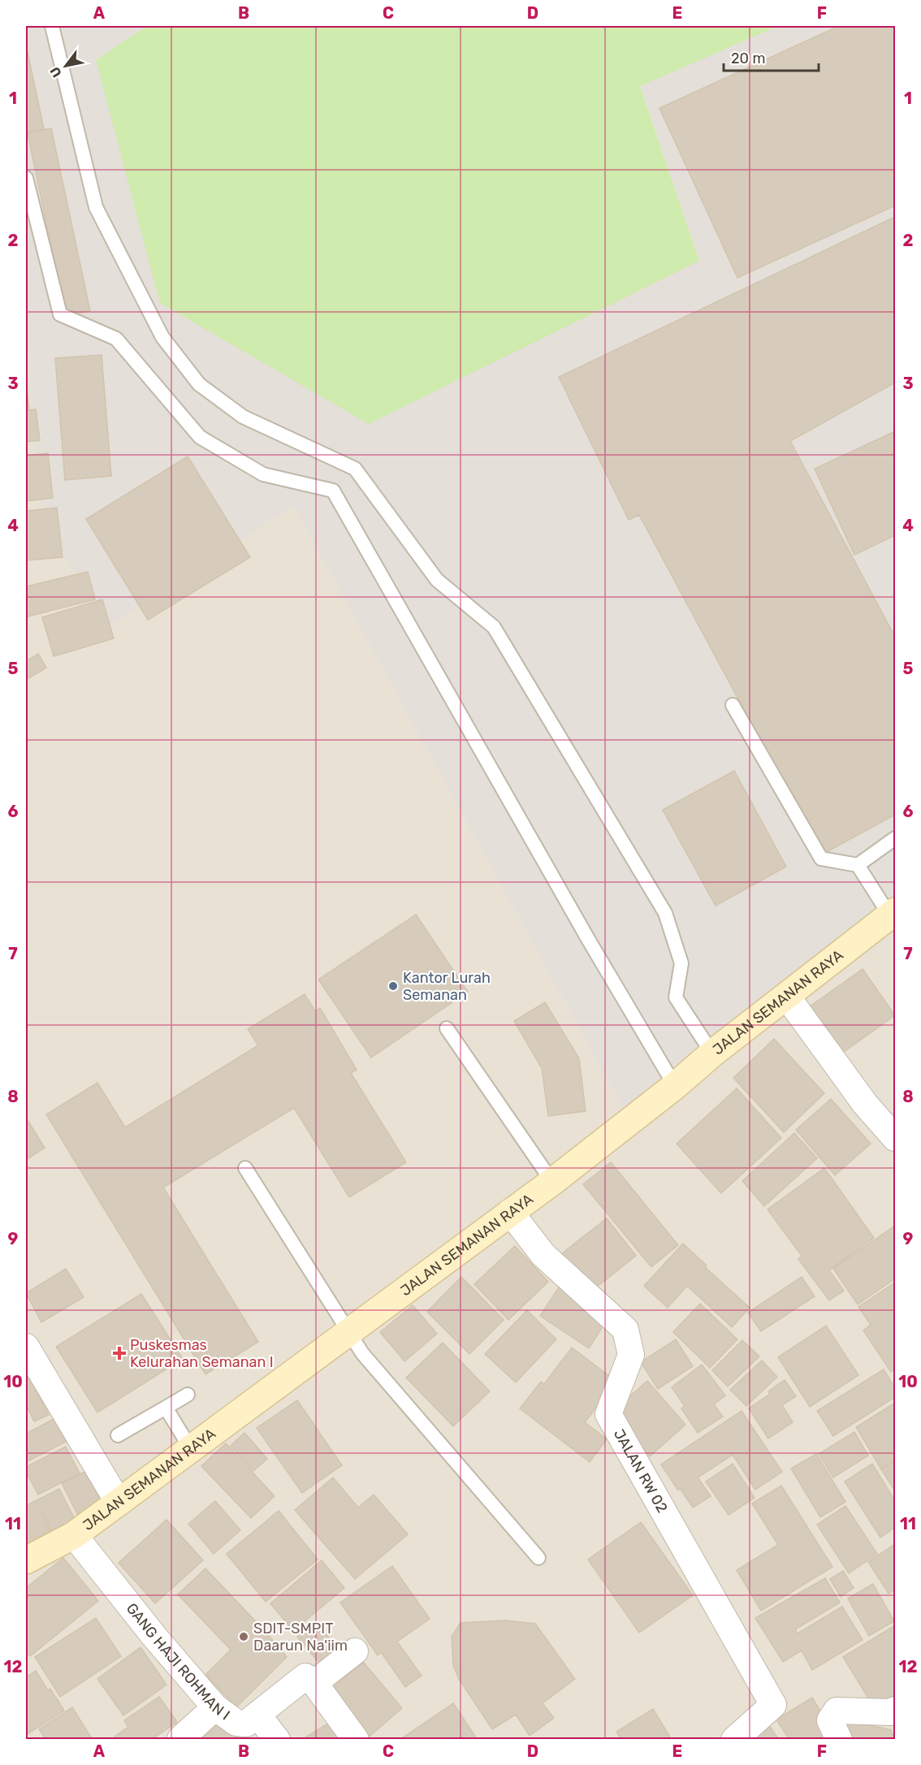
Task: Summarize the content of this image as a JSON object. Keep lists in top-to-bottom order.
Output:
{
  "streets": {
    "street": ["JALAN SEMANAN RAYA", "JALAN RW 02", "GANG HAJI ROHMAN I"]
  },
  "crossings": [
    ["JALAN SEMANAN RAYA", "JALAN RW 02"],
    ["JALAN SEMANAN RAYA", "GANG HAJI ROHMAN I"]
  ],
  "places": {
    "other": ["Kantor Lurah Semanan", "SDIT-SMPIT Daarun Na'iim"],
    "health": ["Puskesmas Kelurahan Semanan I"]
  },
  "scale_bar": "20 m",
  "north": "bottom left",
  "grid": {
    "columns": [
      "A",
      "B",
      "C",
      "D",
      "E",
      "F"
    ],
    "rows": [
      "1",
      "2",
      "3",
      "4",
      "5",
      "6",
      "7",
      "8",
      "9",
      "10",
      "11",
      "12"
    ]
  }
}
